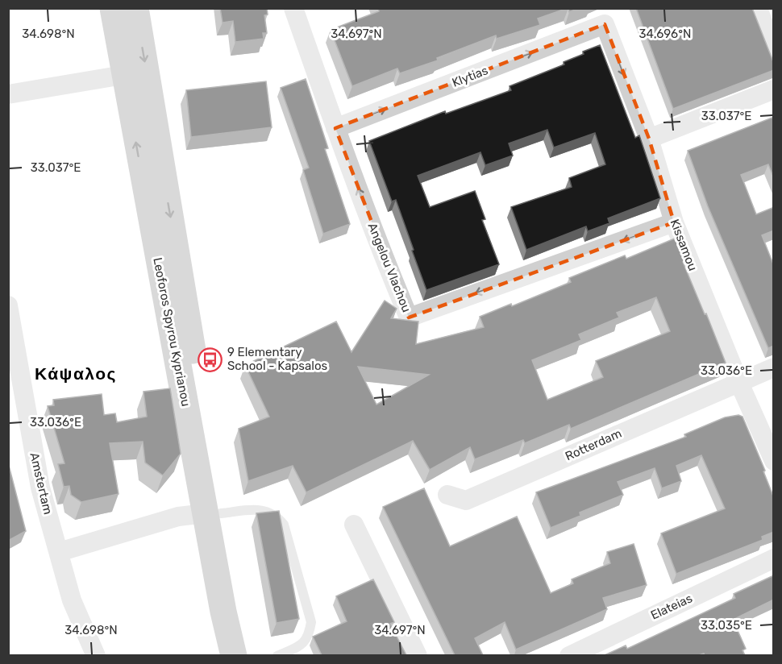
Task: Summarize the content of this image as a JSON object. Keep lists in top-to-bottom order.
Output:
{
  "streets": {
    "main road": ["Leoforos Spyrou Kyprianou"],
    "street": [
      "Klytias",
      "Kissamou",
      "Angelou Vlachou",
      "Rotterdam",
      "Amstertam",
      "Elateias"
    ]
  },
  "crossings": [
    ["Klytias", "Kissamou"],
    ["Klytias", "Angelou Vlachou"],
    ["Kissamou", "Angelou Vlachou"],
    ["Kissamou", "Rotterdam"]
  ],
  "one_way": ["Klytias"],
  "districts": ["Κάψαλος"],
  "places": {
    "bus stop": ["9 Elementary School - Kapsalos"]
  },
  "coordinates": [
    "34.698°N",
    "34.697°N",
    "34.696°N",
    "33.037°E",
    "33.036°E",
    "33.035°E"
  ]
}
